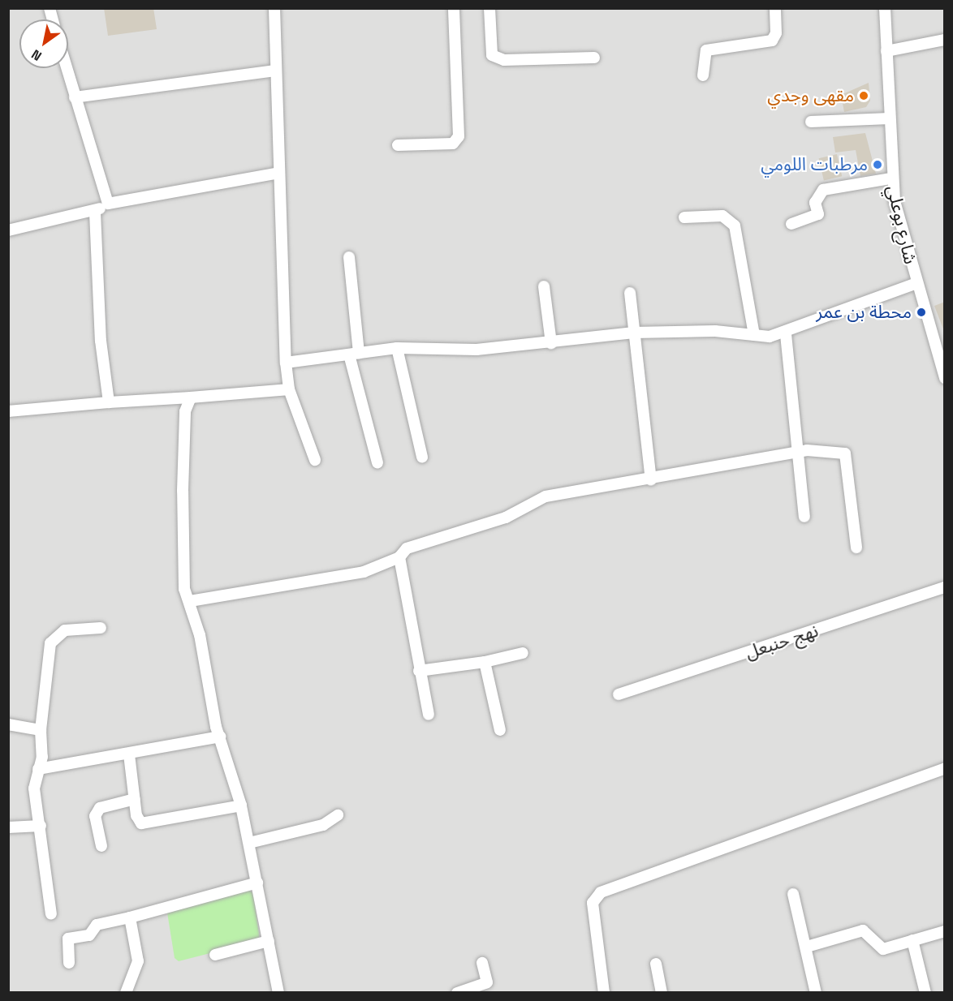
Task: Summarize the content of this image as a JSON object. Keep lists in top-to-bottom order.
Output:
{
  "streets": {
    "street": ["شارع بوعلي", "نهج حنبعل"]
  },
  "places": ["مقهى وجدي", "مرطبات اللومي", "محطة بن عمر"],
  "north": "bottom left"
}
